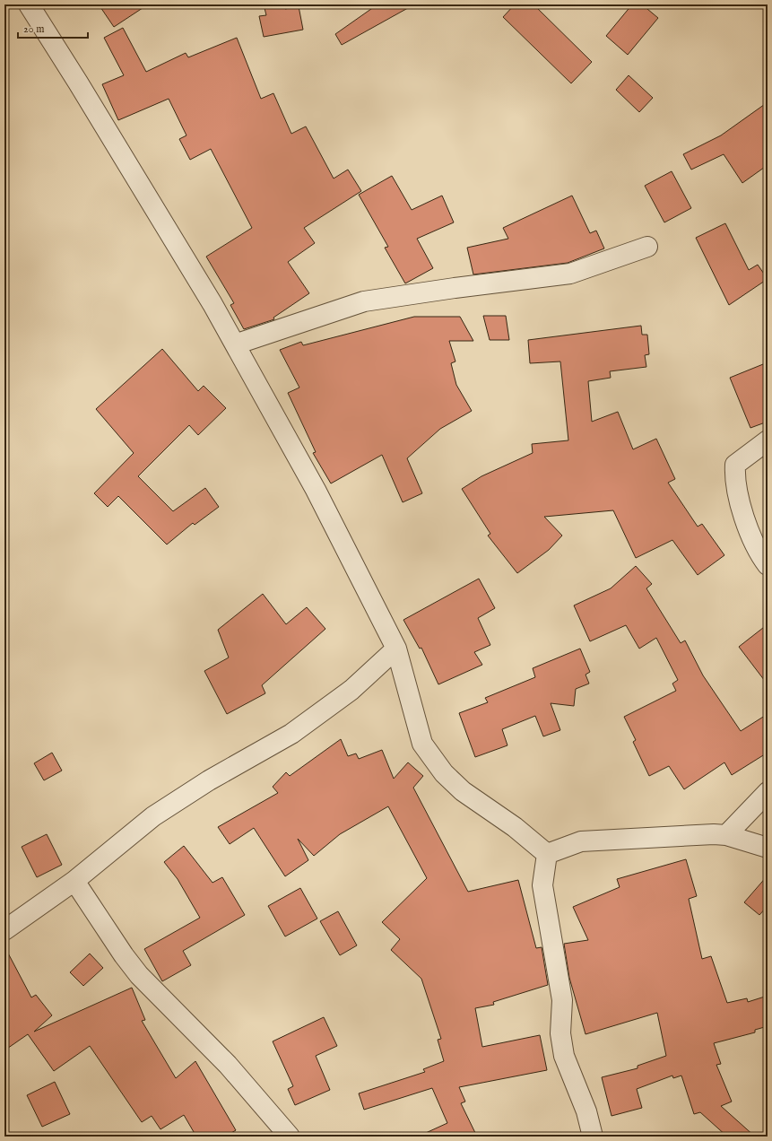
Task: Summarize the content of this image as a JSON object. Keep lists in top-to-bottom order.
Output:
{
  "scale_bar": "20 m"
}
